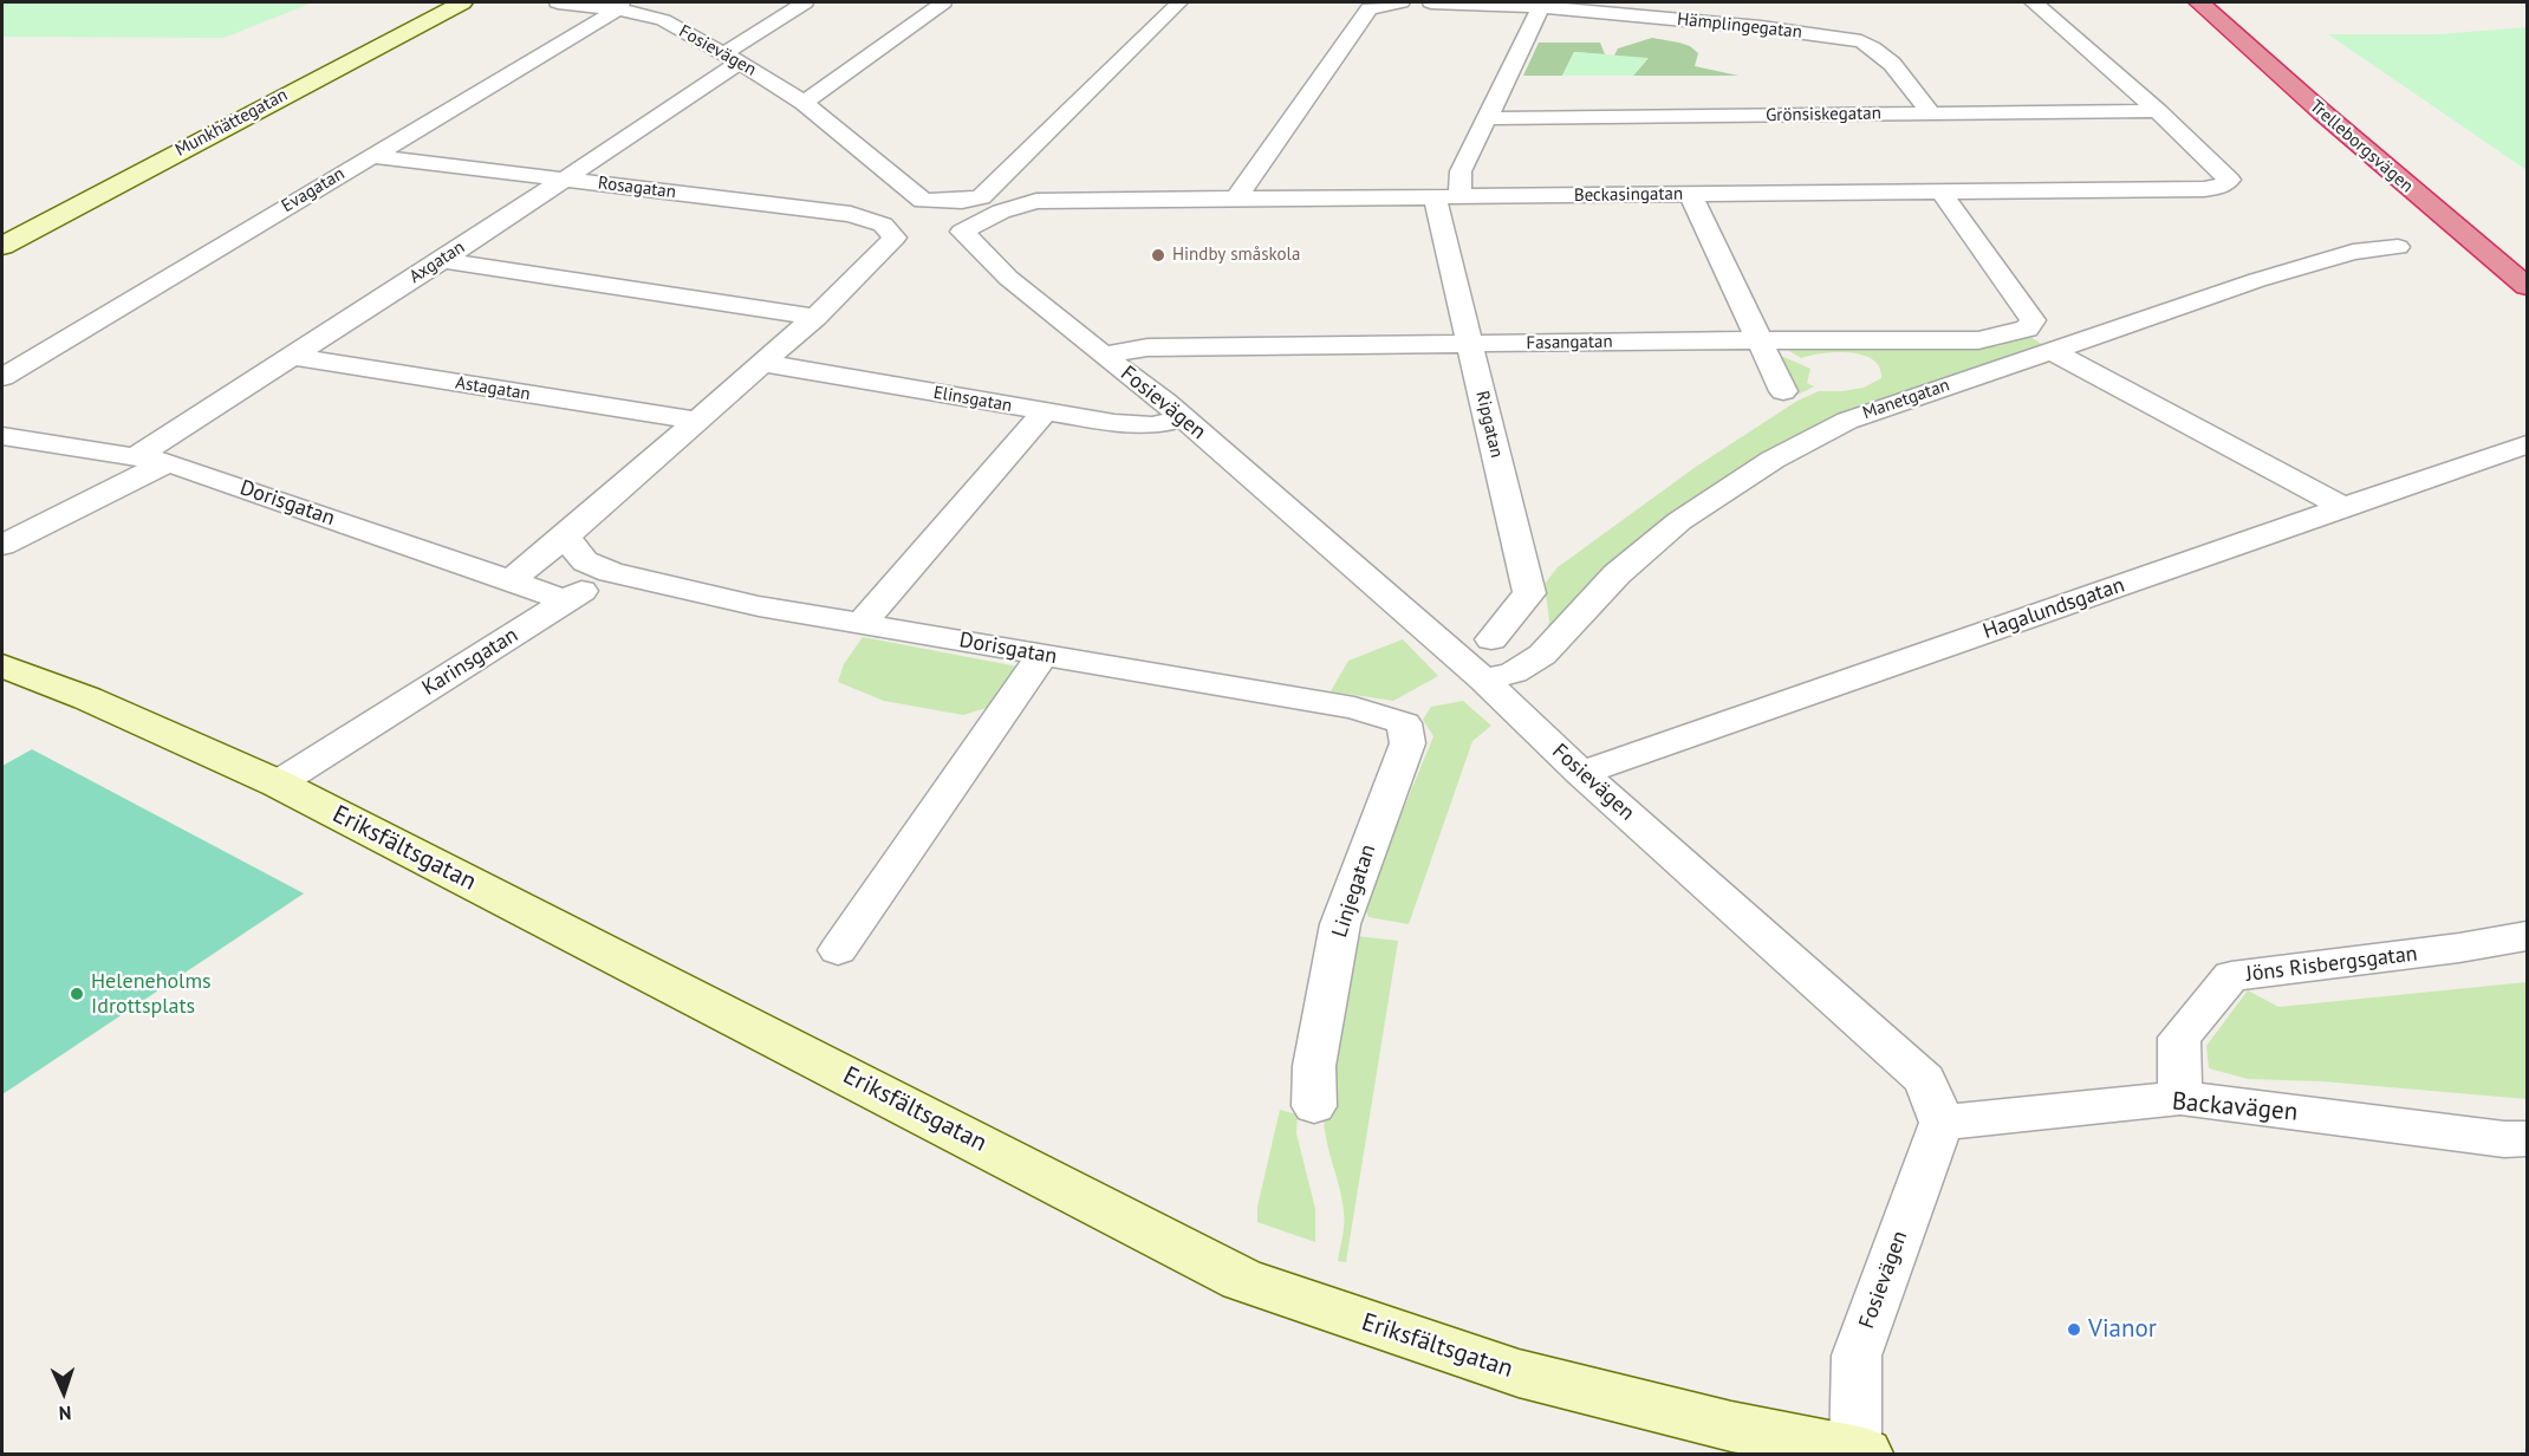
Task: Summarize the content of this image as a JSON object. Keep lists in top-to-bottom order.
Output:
{
  "streets": {
    "highway": ["Trelleborgsvägen"],
    "street": [
      "Hämplingegatan",
      "Fosievägen",
      "Grönsiskegatan",
      "Munkhättegatan",
      "Rosagatan",
      "Evagatan",
      "Beckasingatan",
      "Axgatan",
      "Fasangatan",
      "Astagatan",
      "Elinsgatan",
      "Manetgatan",
      "Ripgatan",
      "Dorisgatan",
      "Hagalundsgatan",
      "Karinsgatan",
      "Eriksfältsgatan",
      "Linjegatan",
      "Jöns Risbergsgatan",
      "Backavägen"
    ]
  },
  "crossings": [
    ["Hämplingegatan", "Grönsiskegatan"],
    ["Hämplingegatan", "Ripgatan"],
    ["Fosievägen", "Evagatan"],
    ["Fosievägen", "Beckasingatan"],
    ["Fosievägen", "Axgatan"],
    ["Fosievägen", "Fasangatan"],
    ["Fosievägen", "Elinsgatan"],
    ["Fosievägen", "Manetgatan"],
    ["Fosievägen", "Hagalundsgatan"],
    ["Fosievägen", "Eriksfältsgatan"],
    ["Fosievägen", "Backavägen"],
    ["Grönsiskegatan", "Beckasingatan"],
    ["Grönsiskegatan", "Ripgatan"],
    ["Rosagatan", "Evagatan"],
    ["Rosagatan", "Axgatan"],
    ["Beckasingatan", "Fasangatan"],
    ["Beckasingatan", "Ripgatan"],
    ["Axgatan", "Astagatan"],
    ["Axgatan", "Dorisgatan"],
    ["Fasangatan", "Ripgatan"],
    ["Dorisgatan", "Karinsgatan"],
    ["Dorisgatan", "Linjegatan"],
    ["Karinsgatan", "Eriksfältsgatan"],
    ["Jöns Risbergsgatan", "Backavägen"]
  ],
  "places": ["Hindby småskola", "Heleneholms Idrottsplats", "Vianor"],
  "north": "bottom"
}
